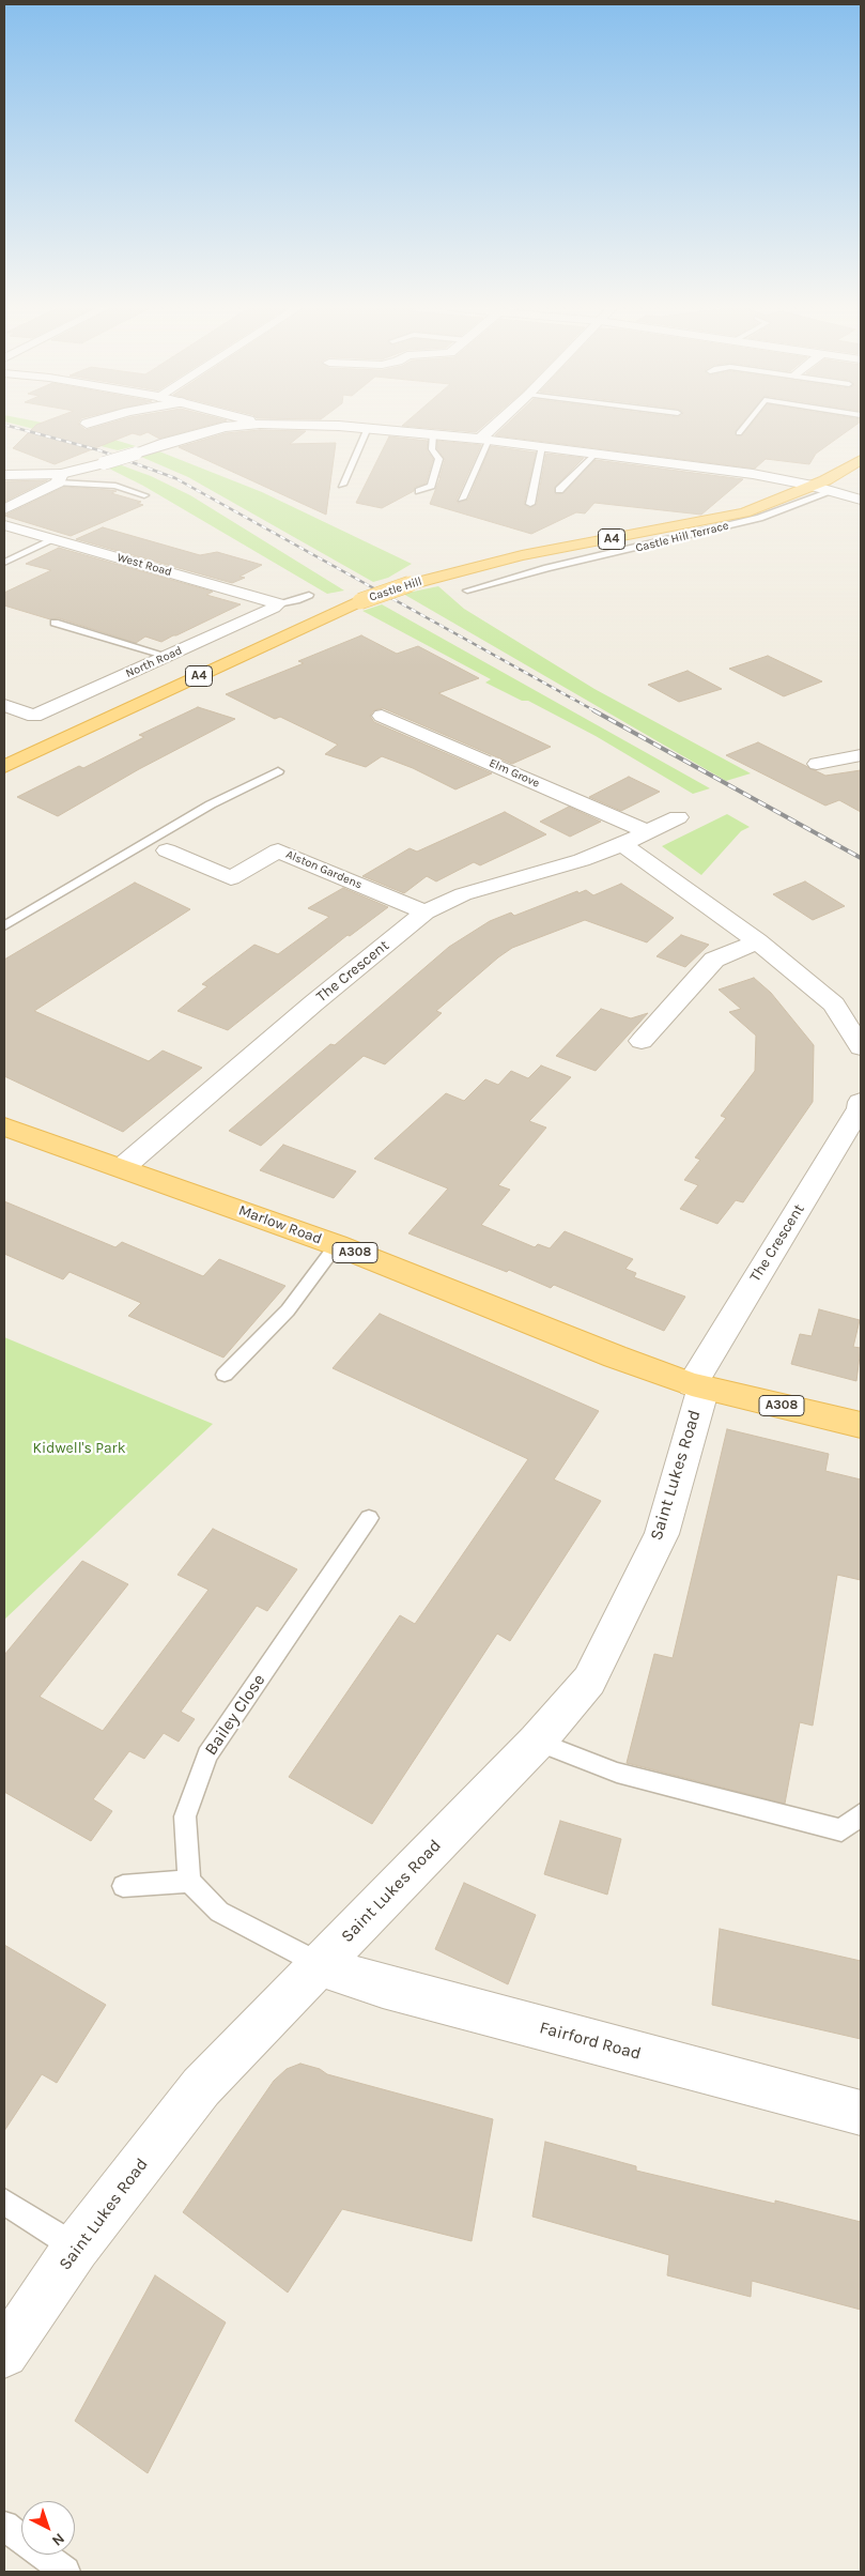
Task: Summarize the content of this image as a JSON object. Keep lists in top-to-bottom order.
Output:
{
  "streets": {
    "main road": [
      "A4",
      "Castle Hill",
      "Marlow Road",
      "A308"
    ],
    "street": [
      "West Road",
      "North Road",
      "Elm Grove",
      "Alston Gardens",
      "The Crescent",
      "Saint Lukes Road",
      "Fairford Road"
    ],
    "lane": ["Castle Hill Terrace", "Bailey Close"]
  },
  "crossings": [
    ["A4", "Castle Hill"],
    ["West Road", "North Road"],
    ["Elm Grove", "The Crescent"],
    ["Alston Gardens", "The Crescent"],
    ["The Crescent", "Marlow Road"],
    ["The Crescent", "A308"],
    ["The Crescent", "Saint Lukes Road"],
    ["Marlow Road", "A308"],
    ["Marlow Road", "Saint Lukes Road"],
    ["A308", "Saint Lukes Road"],
    ["Saint Lukes Road", "Fairford Road"]
  ],
  "parks": ["Kidwell's Park"],
  "north": "bottom right"
}
